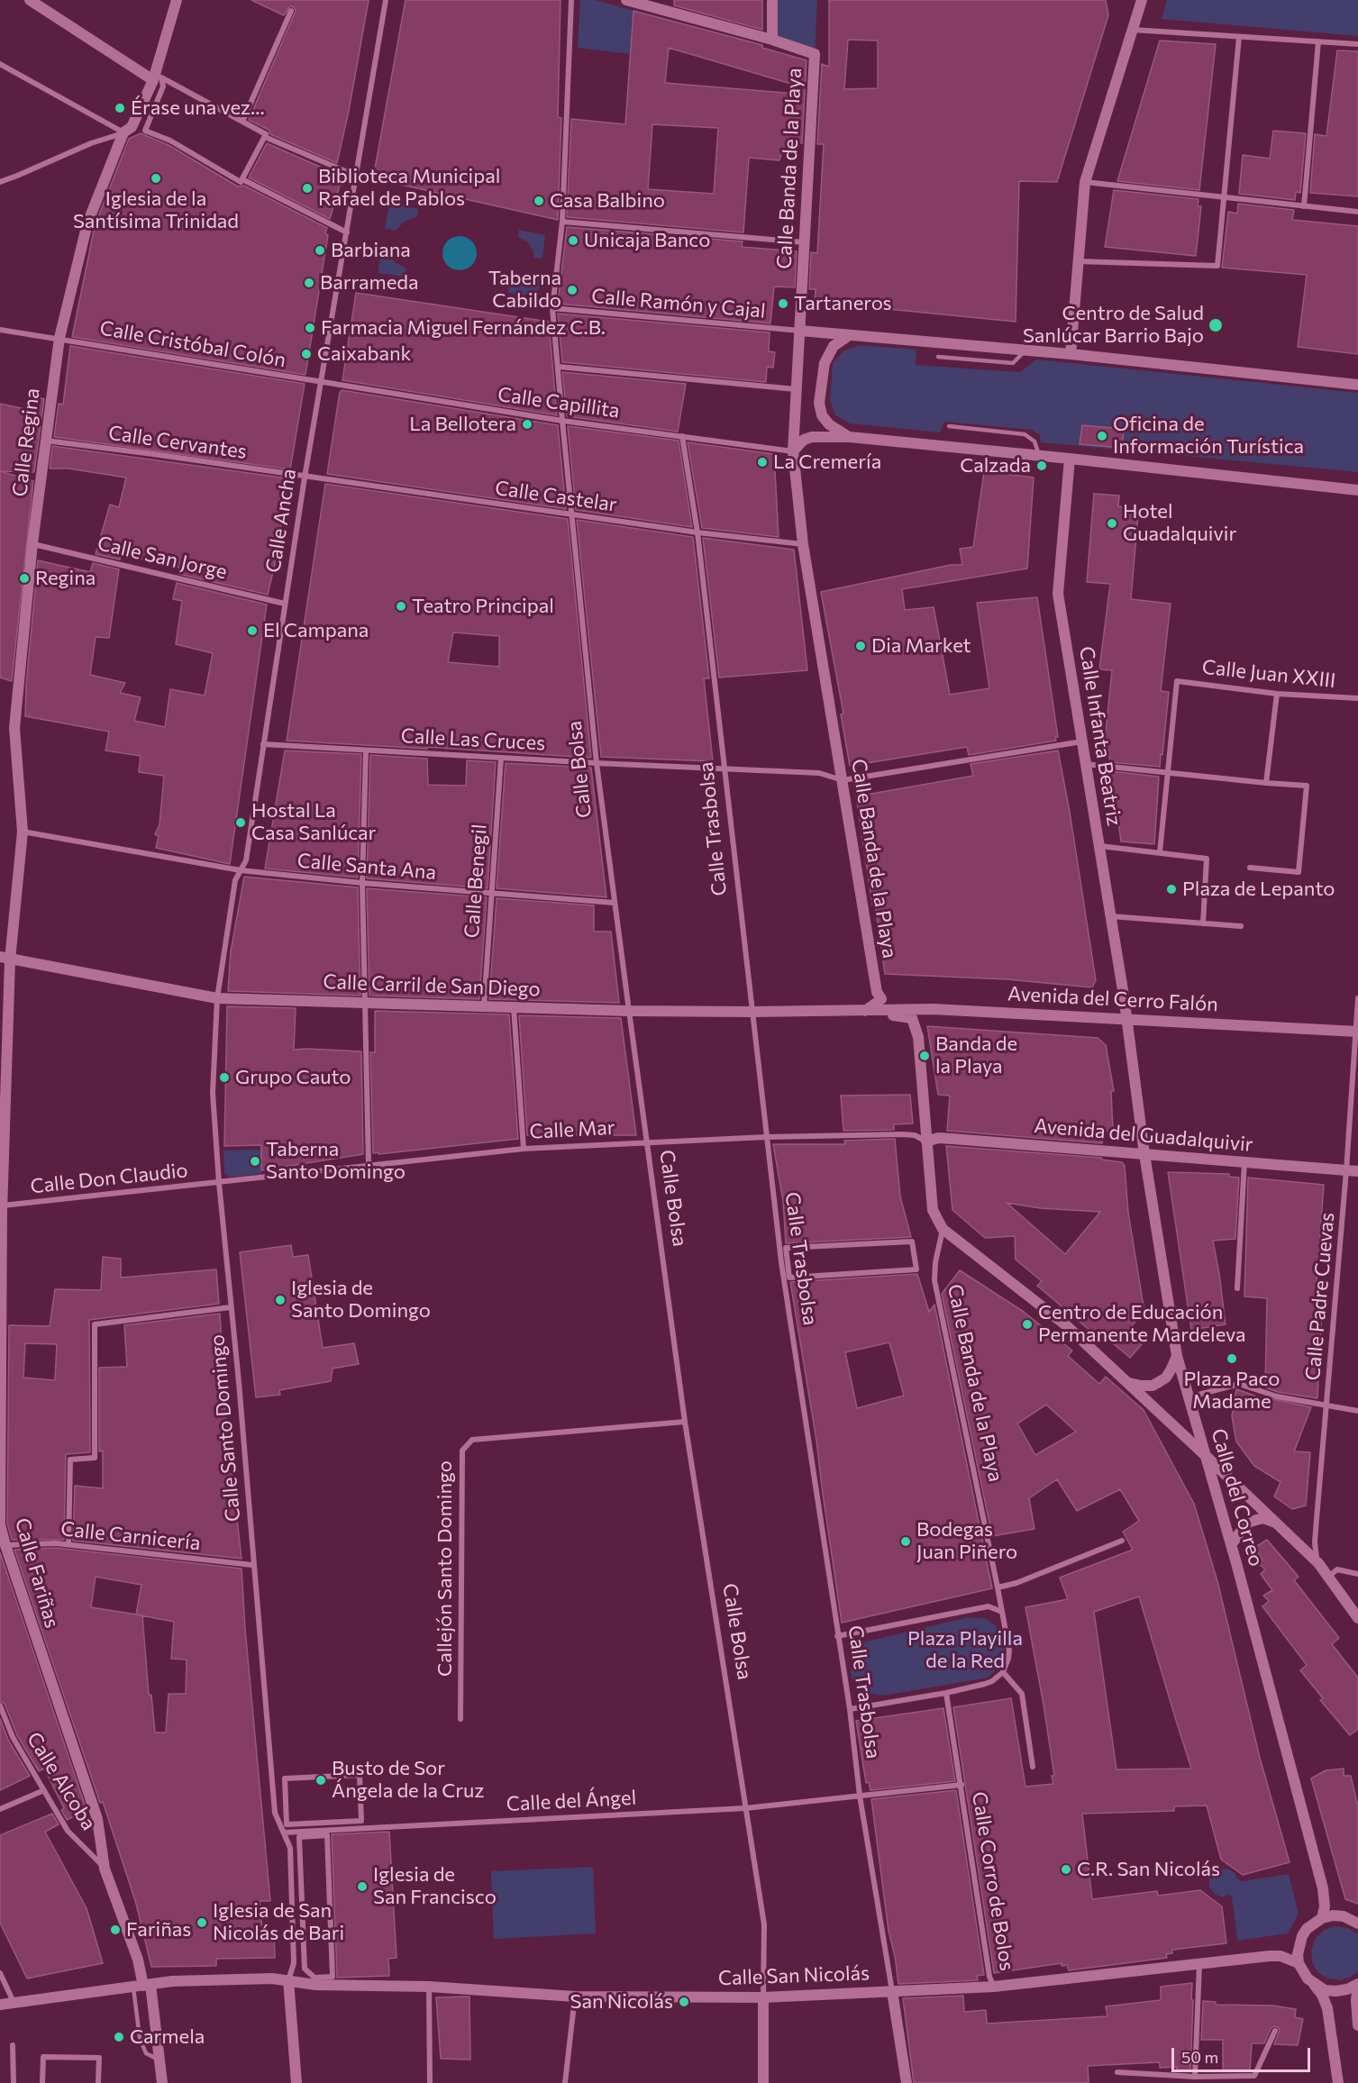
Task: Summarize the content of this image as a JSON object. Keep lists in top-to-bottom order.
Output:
{
  "streets": {
    "street": [
      "Calle Banda de la Playa",
      "Calle Ramón y Cajal",
      "Calle Cristóbal Colón",
      "Calle Capillita",
      "Calle Regina",
      "Calle Cervantes",
      "Calle Castelar",
      "Calle Ancha",
      "Calle San Jorge",
      "Calle Juan XXIII",
      "Calle Infanta Beatriz",
      "Calle Las Cruces",
      "Calle Bolsa",
      "Calle Trasbolsa",
      "Calle Santa Ana",
      "Calle Benegil",
      "Calle Carril de San Diego",
      "Avenida del Cerro Falón",
      "Calle Mar",
      "Avenida del Guadalquivir",
      "Calle Don Claudio",
      "Calle Padre Cuevas",
      "Calle Santo Domingo",
      "Calle del Correo",
      "Calle Carnicería",
      "Callejón Santo Domingo",
      "Calle Fariñas",
      "Calle Alcoba",
      "Calle del Ángel",
      "Calle Corro de Bolos",
      "Calle San Nicolás"
    ]
  },
  "crossings": [
    ["Calle Banda de la Playa", "Calle Ramón y Cajal"],
    ["Calle Banda de la Playa", "Calle Capillita"],
    ["Calle Banda de la Playa", "Calle Castelar"],
    ["Calle Banda de la Playa", "Calle Las Cruces"],
    ["Calle Banda de la Playa", "Calle Carril de San Diego"],
    ["Calle Banda de la Playa", "Avenida del Cerro Falón"],
    ["Calle Ramón y Cajal", "Calle Bolsa"],
    ["Calle Cristóbal Colón", "Calle Capillita"],
    ["Calle Cristóbal Colón", "Calle Regina"],
    ["Calle Cristóbal Colón", "Calle Ancha"],
    ["Calle Capillita", "Calle Ancha"],
    ["Calle Capillita", "Calle Bolsa"],
    ["Calle Capillita", "Calle Trasbolsa"],
    ["Calle Regina", "Calle Cervantes"],
    ["Calle Regina", "Calle San Jorge"],
    ["Calle Regina", "Calle Santa Ana"],
    ["Calle Regina", "Calle Carril de San Diego"],
    ["Calle Regina", "Calle Fariñas"],
    ["Calle Cervantes", "Calle Castelar"],
    ["Calle Cervantes", "Calle Ancha"],
    ["Calle Castelar", "Calle Ancha"],
    ["Calle Castelar", "Calle Bolsa"],
    ["Calle Castelar", "Calle Trasbolsa"],
    ["Calle Ancha", "Calle San Jorge"],
    ["Calle Ancha", "Calle Las Cruces"],
    ["Calle Ancha", "Calle Santa Ana"],
    ["Calle Ancha", "Calle Santo Domingo"],
    ["Calle Infanta Beatriz", "Avenida del Cerro Falón"],
    ["Calle Infanta Beatriz", "Calle del Correo"],
    ["Calle Las Cruces", "Calle Bolsa"],
    ["Calle Las Cruces", "Calle Trasbolsa"],
    ["Calle Las Cruces", "Calle Benegil"],
    ["Calle Bolsa", "Calle Santa Ana"],
    ["Calle Bolsa", "Calle Carril de San Diego"],
    ["Calle Bolsa", "Calle Mar"],
    ["Calle Bolsa", "Callejón Santo Domingo"],
    ["Calle Bolsa", "Calle del Ángel"],
    ["Calle Bolsa", "Calle San Nicolás"],
    ["Calle Trasbolsa", "Calle Carril de San Diego"],
    ["Calle Trasbolsa", "Calle Mar"],
    ["Calle Trasbolsa", "Calle del Ángel"],
    ["Calle Trasbolsa", "Calle Corro de Bolos"],
    ["Calle Trasbolsa", "Calle San Nicolás"],
    ["Calle Santa Ana", "Calle Benegil"],
    ["Calle Santa Ana", "Calle Santo Domingo"],
    ["Calle Benegil", "Calle Carril de San Diego"],
    ["Calle Carril de San Diego", "Avenida del Cerro Falón"],
    ["Calle Carril de San Diego", "Calle Santo Domingo"],
    ["Calle Carril de San Diego", "Calle Fariñas"],
    ["Avenida del Cerro Falón", "Calle Padre Cuevas"],
    ["Avenida del Cerro Falón", "Calle del Correo"],
    ["Calle Mar", "Avenida del Guadalquivir"],
    ["Calle Mar", "Calle Don Claudio"],
    ["Calle Mar", "Calle Santo Domingo"],
    ["Avenida del Guadalquivir", "Calle Padre Cuevas"],
    ["Avenida del Guadalquivir", "Calle del Correo"],
    ["Calle Don Claudio", "Calle Santo Domingo"],
    ["Calle Don Claudio", "Calle Fariñas"],
    ["Calle Santo Domingo", "Calle Carnicería"],
    ["Calle Santo Domingo", "Calle del Ángel"],
    ["Calle Santo Domingo", "Calle San Nicolás"],
    ["Calle Carnicería", "Calle Fariñas"],
    ["Calle Fariñas", "Calle Alcoba"],
    ["Calle Fariñas", "Calle San Nicolás"],
    ["Calle del Ángel", "Calle Corro de Bolos"],
    ["Calle Corro de Bolos", "Calle San Nicolás"]
  ],
  "parks": ["Plaza Playilla de la Red"],
  "places": [
    "Érase una vez...",
    "Iglesia de la Santísima Trinidad",
    "Biblioteca Municipal Rafael de Pablos",
    "Casa Balbino",
    "Unicaja Banco",
    "Barbiana",
    "Barrameda",
    "Taberna Cabildo",
    "Tartaneros",
    "Centro de Salud Sanlúcar Barrio Bajo",
    "Farmacia Miguel Fernández C.B.",
    "Caixabank",
    "La Bellotera",
    "Oficina de Información Turística",
    "La Cremería",
    "Calzada",
    "Hotel Guadalquivir",
    "Regina",
    "Teatro Principal",
    "El Campana",
    "Dia Market",
    "Hostal La Casa Sanlúcar",
    "Plaza de Lepanto",
    "Banda de la Playa",
    "Grupo Cauto",
    "Taberna Santo Domingo",
    "Iglesia de Santo Domingo",
    "Centro de Educación Permanente Mardeleva",
    "Plaza Paco Madame",
    "Bodegas Juan Piñero",
    "Busto de Sor Ángela de la Cruz",
    "C.R. San Nicolás",
    "Iglesia de San Francisco",
    "Iglesia de San Nicolás de Bari",
    "Fariñas",
    "San Nicolás",
    "Carmela"
  ],
  "scale_bar": "50 m"
}
